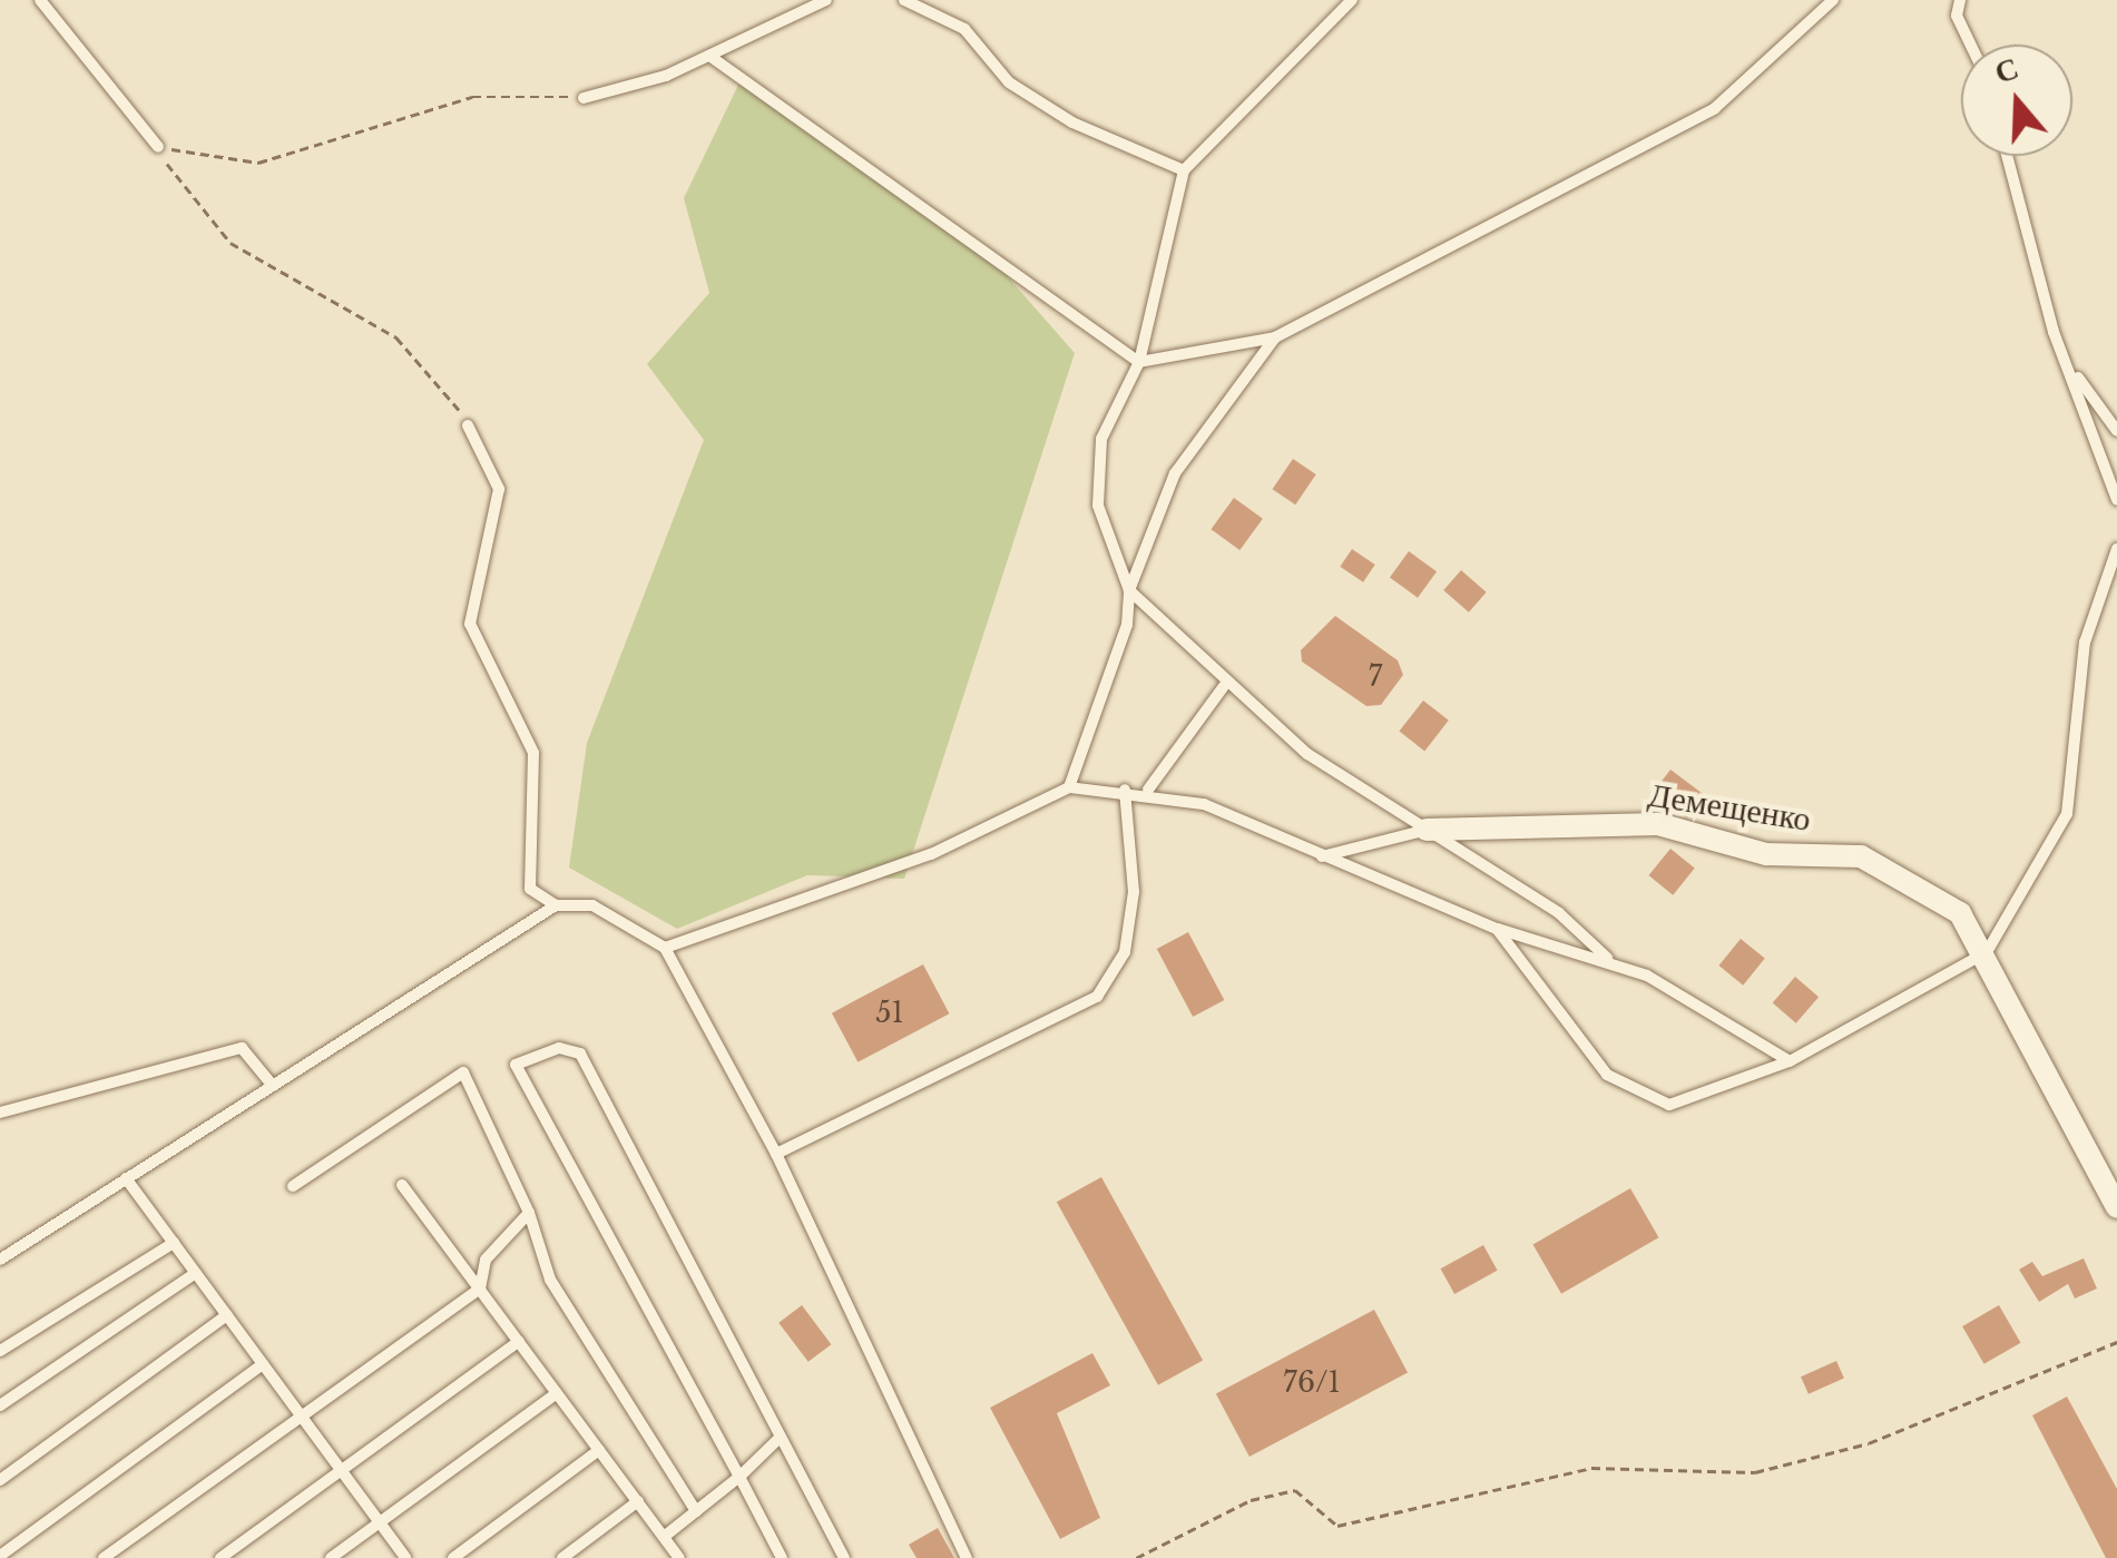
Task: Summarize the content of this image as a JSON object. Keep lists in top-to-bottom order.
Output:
{
  "streets": {
    "street": ["Демещенко"]
  },
  "house_numbers": ["7", "51", "76/1"],
  "north": "top"
}
